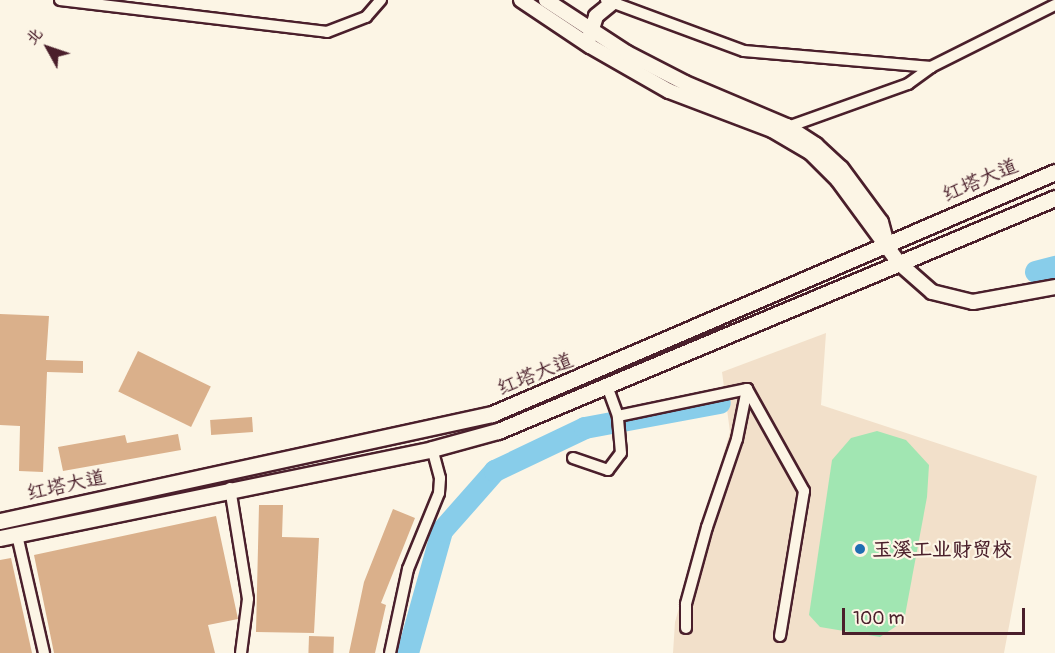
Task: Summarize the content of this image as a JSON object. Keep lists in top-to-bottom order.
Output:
{
  "streets": {
    "main road": ["红塔大道"]
  },
  "places": ["玉溪工业财贸校"],
  "scale_bar": "100 m",
  "north": "top left"
}
